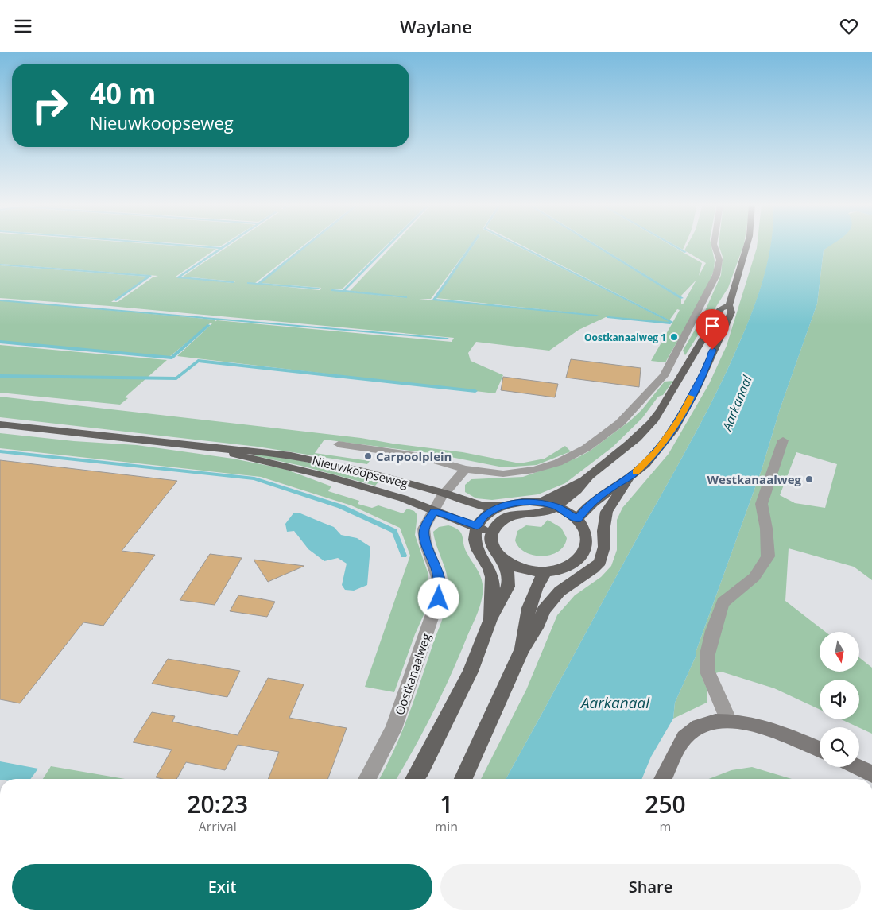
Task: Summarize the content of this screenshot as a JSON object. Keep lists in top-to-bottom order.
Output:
{
  "streets": {
    "main road": ["Nieuwkoopseweg"],
    "street": ["Oostkanaalweg"]
  },
  "crossings": [
    ["Nieuwkoopseweg", "Oostkanaalweg"]
  ],
  "water": ["Aarkanaal"],
  "places": ["Oostkanaalweg 1", "Carpoolplein", "Westkanaalweg"],
  "north": "bottom",
  "page": {
    "header": "Waylane",
    "turn": ["40 m", "Nieuwkoopseweg"],
    "eta": [
      "20:23",
      "Arrival",
      "1",
      "min",
      "250",
      "m"
    ],
    "buttons": ["Exit", "Share"]
  }
}
